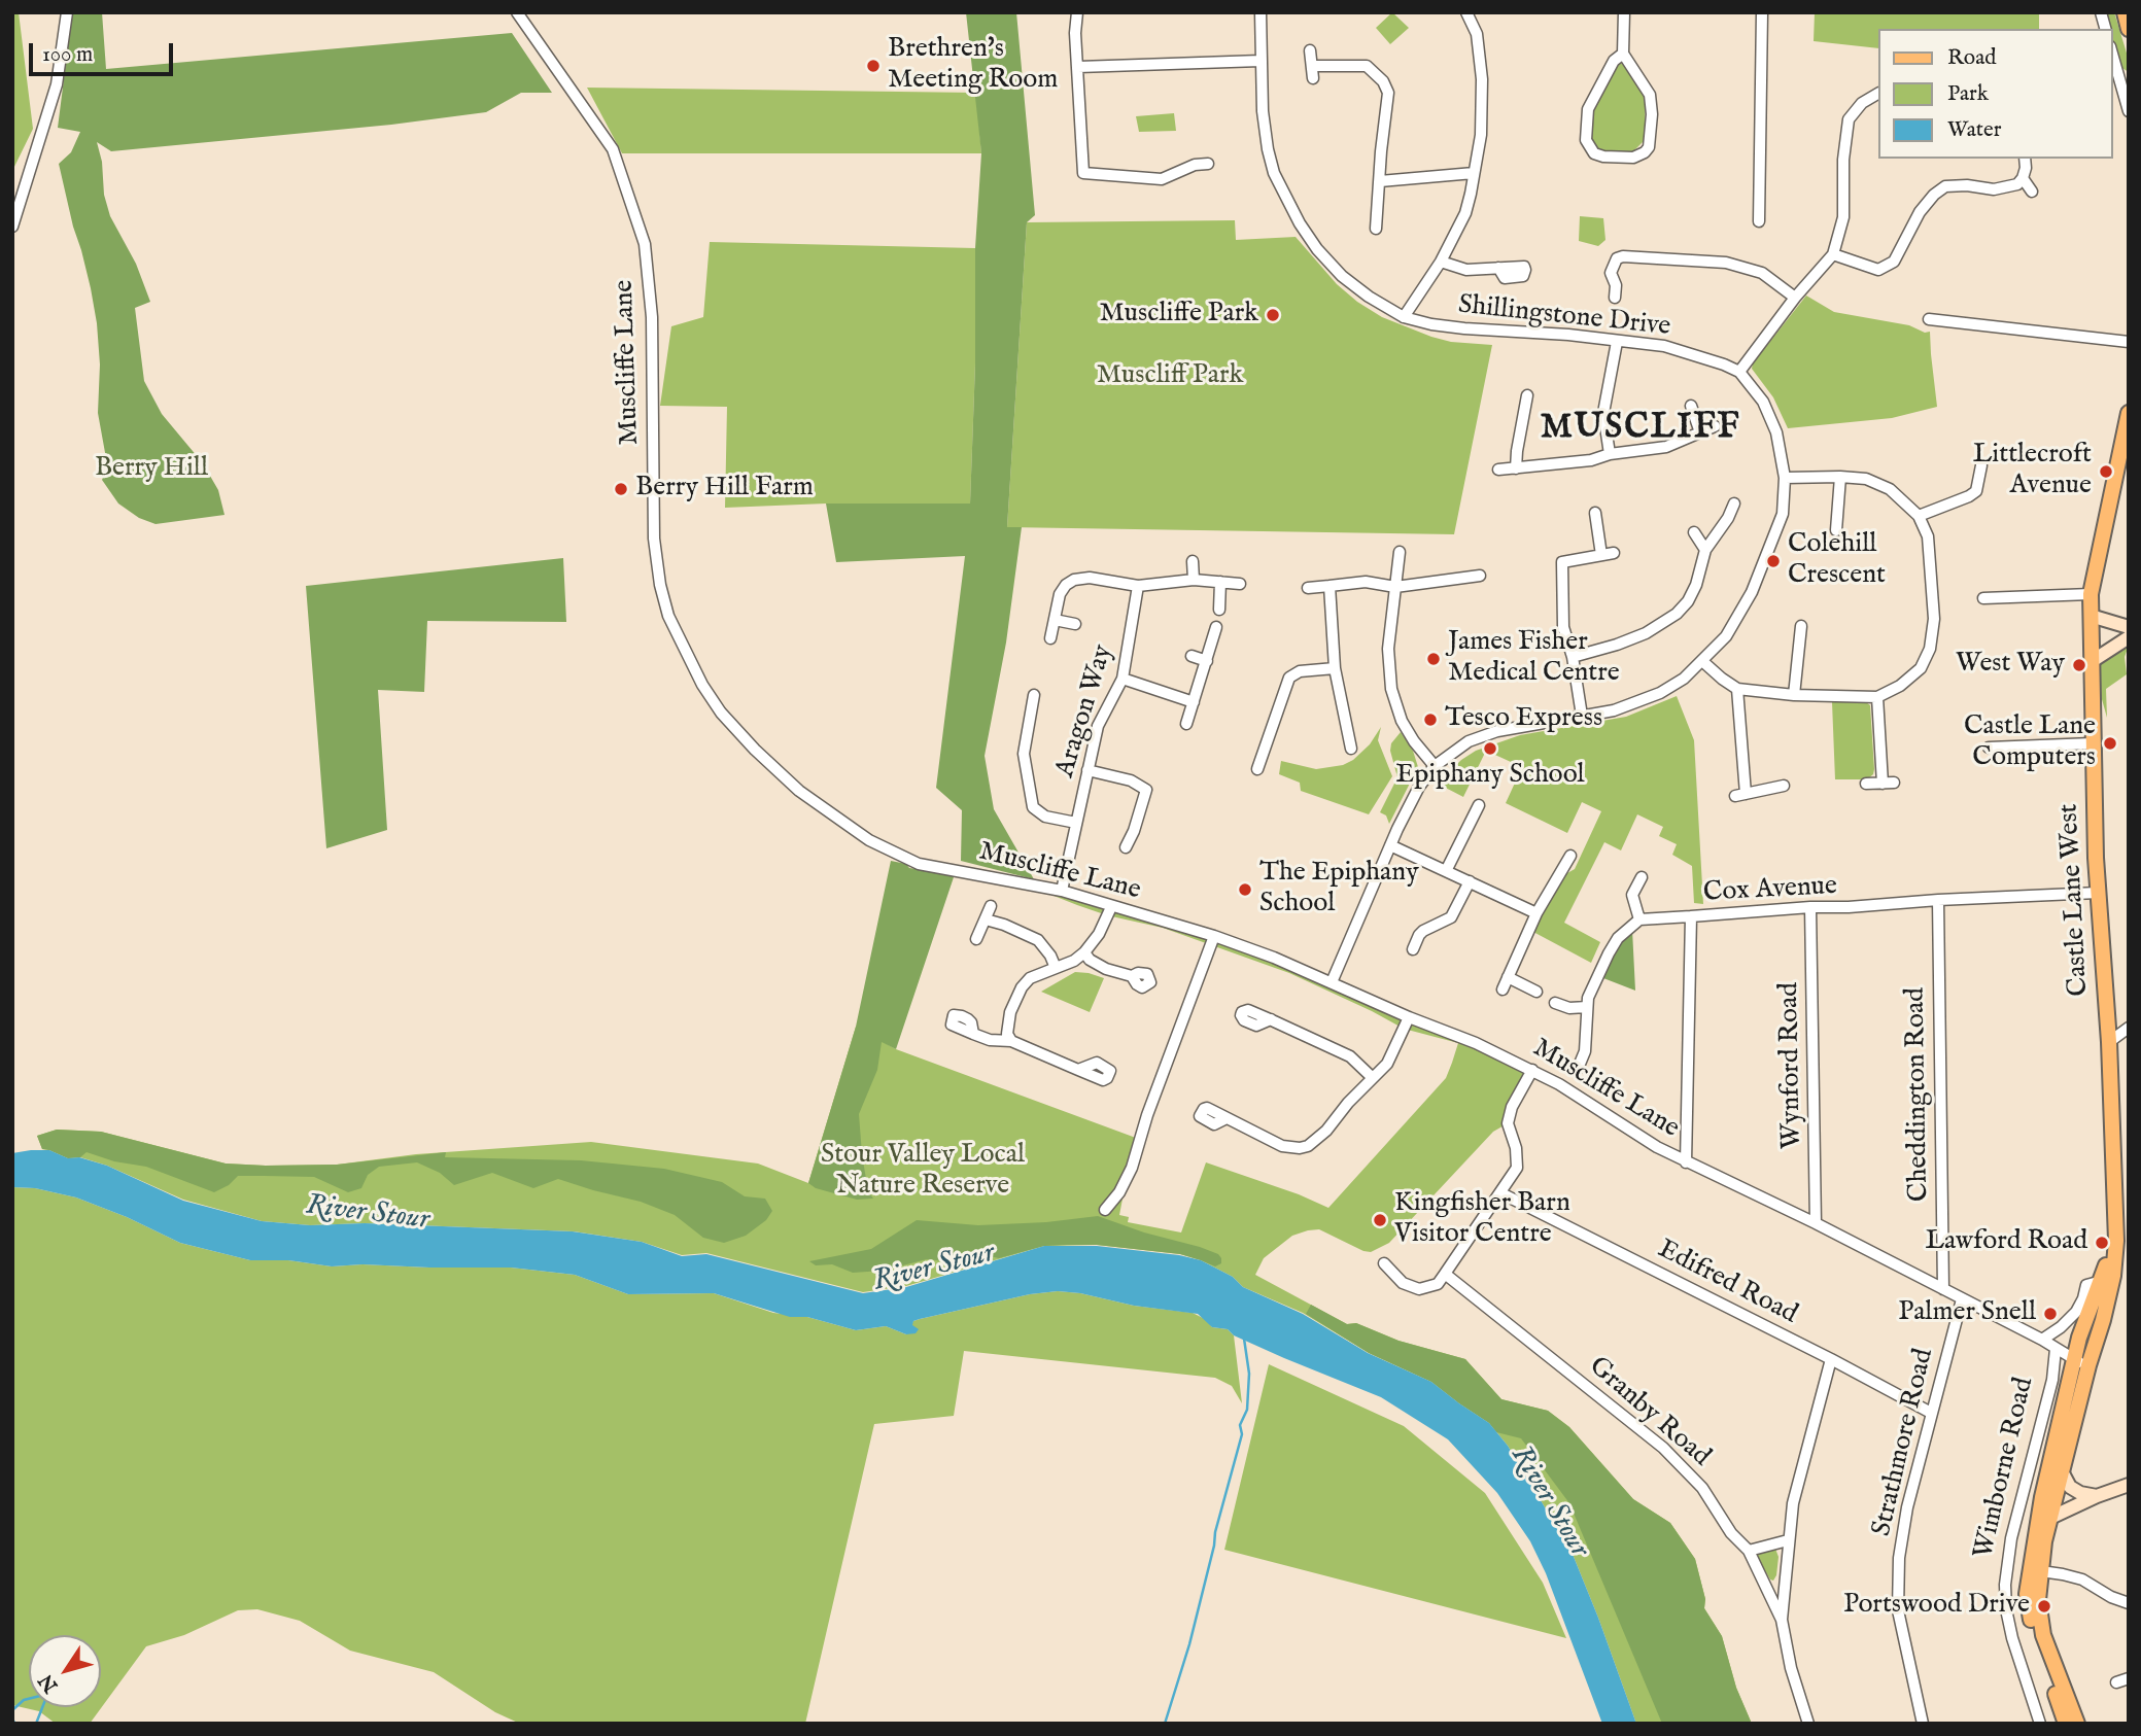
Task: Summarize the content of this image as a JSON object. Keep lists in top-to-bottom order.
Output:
{
  "streets": {
    "main road": ["Castle Lane West", "Wimborne Road"],
    "street": [
      "Shillingstone Drive",
      "Muscliffe Lane",
      "Aragon Way",
      "Cox Avenue",
      "Wynford Road",
      "Cheddington Road",
      "Edifred Road",
      "Granby Road",
      "Strathmore Road"
    ]
  },
  "crossings": [
    ["Shillingstone Drive", "Muscliffe Lane"],
    ["Muscliffe Lane", "Aragon Way"],
    ["Muscliffe Lane", "Cox Avenue"],
    ["Muscliffe Lane", "Castle Lane West"],
    ["Muscliffe Lane", "Wynford Road"],
    ["Muscliffe Lane", "Cheddington Road"],
    ["Muscliffe Lane", "Strathmore Road"],
    ["Muscliffe Lane", "Wimborne Road"],
    ["Cox Avenue", "Castle Lane West"],
    ["Cox Avenue", "Wynford Road"],
    ["Cox Avenue", "Cheddington Road"],
    ["Castle Lane West", "Wimborne Road"],
    ["Edifred Road", "Strathmore Road"]
  ],
  "districts": ["MUSCLIFF"],
  "water": ["River Stour"],
  "parks": ["Muscliff Park", "Berry Hill", "Stour Valley Local Nature Reserve"],
  "places": [
    "Brethren's Meeting Room",
    "Muscliffe Park",
    "Littlecroft Avenue",
    "Berry Hill Farm",
    "Colehill Crescent",
    "James Fisher Medical Centre",
    "West Way",
    "Tesco Express",
    "Castle Lane Computers",
    "Epiphany School",
    "The Epiphany School",
    "Kingfisher Barn Visitor Centre",
    "Lawford Road",
    "Palmer Snell",
    "Portswood Drive"
  ],
  "legend": ["Road", "Park", "Water"],
  "scale_bar": "100 m",
  "north": "bottom left"
}
